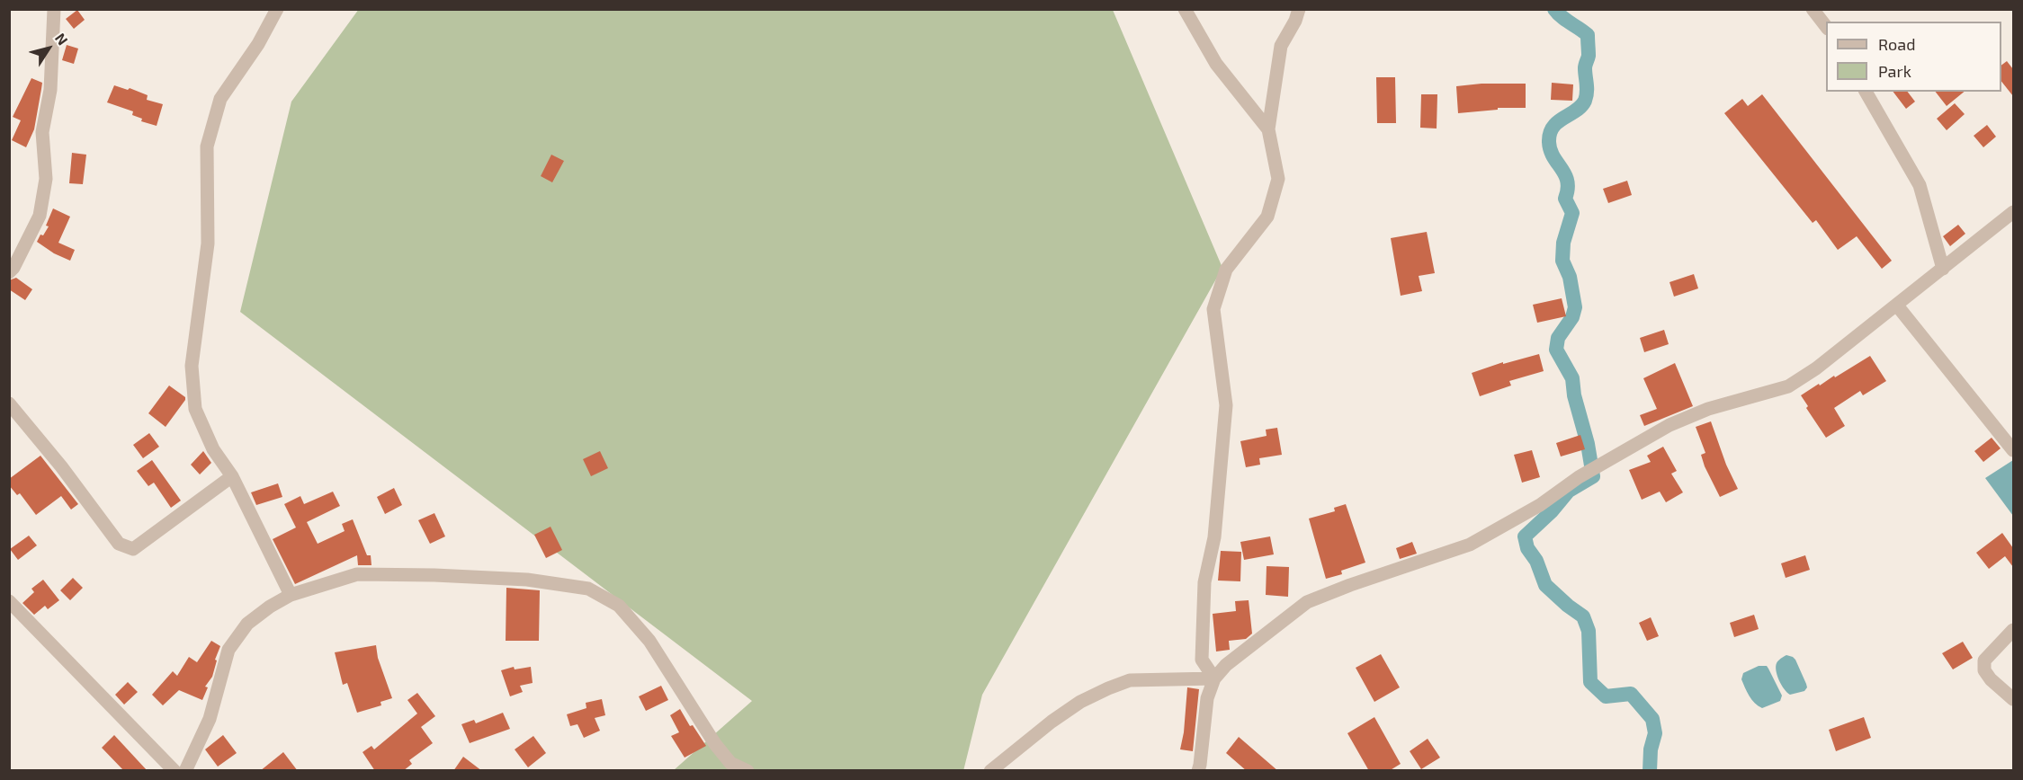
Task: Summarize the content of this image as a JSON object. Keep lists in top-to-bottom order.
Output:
{
  "legend": ["Road", "Park"],
  "north": "top right"
}
